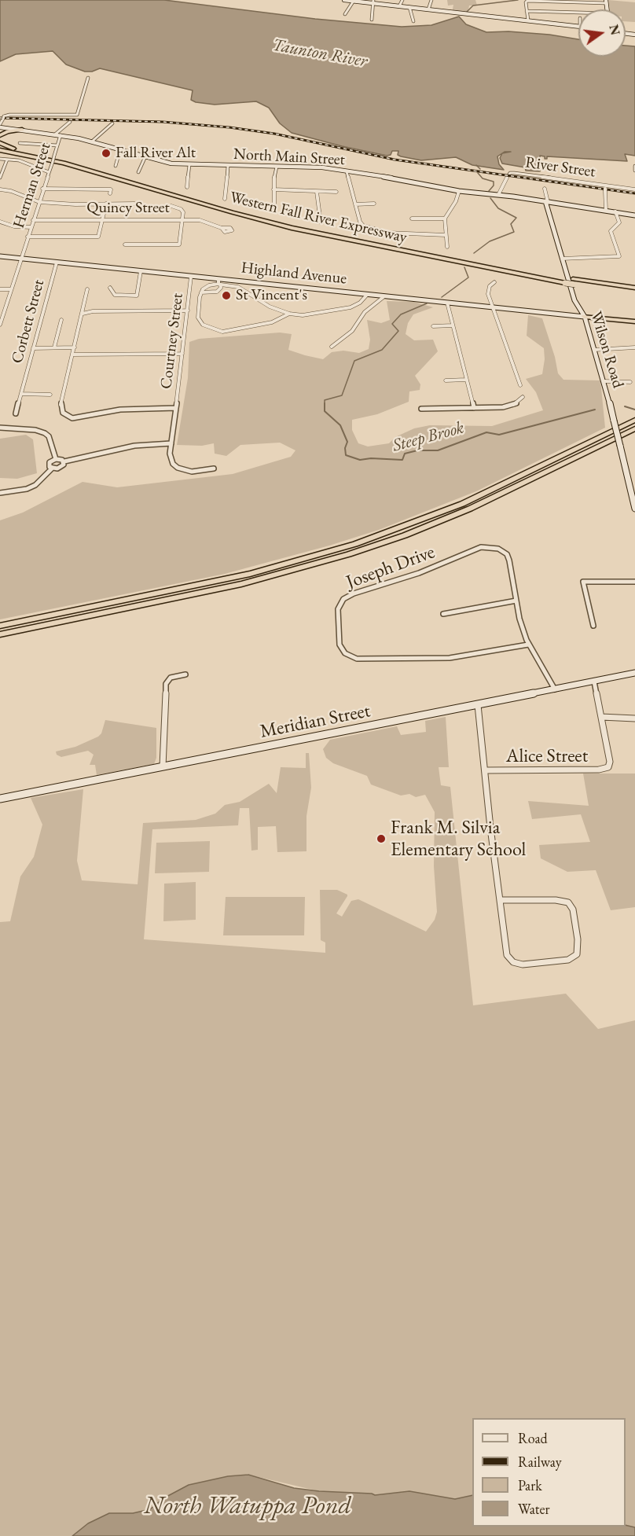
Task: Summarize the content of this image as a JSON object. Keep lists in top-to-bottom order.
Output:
{
  "streets": {
    "highway": ["Western Fall River Expressway"],
    "main road": [
      "North Main Street",
      "Highland Avenue",
      "Wilson Road",
      "Meridian Street"
    ],
    "street": [
      "River Street",
      "Herman Street",
      "Quincy Street",
      "Corbett Street",
      "Courtney Street",
      "Joseph Drive",
      "Alice Street"
    ]
  },
  "crossings": [
    ["North Main Street", "River Street"],
    ["North Main Street", "Herman Street"],
    ["North Main Street", "Wilson Road"],
    ["Herman Street", "Quincy Street"],
    ["Herman Street", "Highland Avenue"],
    ["Highland Avenue", "Corbett Street"],
    ["Highland Avenue", "Courtney Street"],
    ["Highland Avenue", "Wilson Road"],
    ["Joseph Drive", "Meridian Street"]
  ],
  "water": ["Taunton River", "Steep Brook", "North Watuppa Pond"],
  "places": ["Fall River Alt", "St Vincent's", "Frank M. Silvia Elementary School"],
  "legend": [
    "Road",
    "Railway",
    "Park",
    "Water"
  ],
  "north": "right"
}
